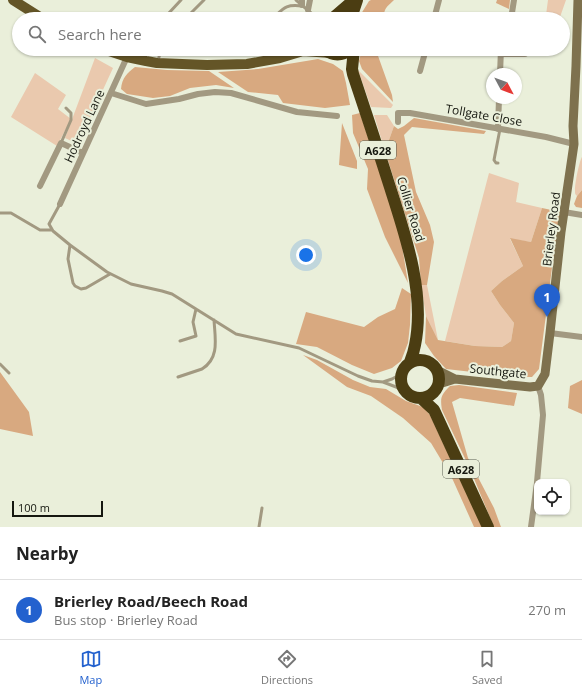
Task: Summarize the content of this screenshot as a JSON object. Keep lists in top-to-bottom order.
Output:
{
  "streets": {
    "highway": ["A628", "Collier Road"],
    "street": [
      "Tollgate Close",
      "Hodroyd Lane",
      "Brierley Road",
      "Southgate"
    ]
  },
  "crossings": [
    ["Tollgate Close", "Brierley Road"],
    ["A628", "Collier Road"],
    ["A628", "Southgate"],
    ["Collier Road", "Southgate"],
    ["Brierley Road", "Southgate"]
  ],
  "scale_bar": "100 m",
  "north": "bottom right",
  "page": {
    "search": "Search here",
    "pins": "1",
    "scale": "100 m",
    "heading": "Nearby",
    "list": [
      {
        "mark": "1",
        "name": "Brierley Road/Beech Road",
        "note": "Bus stop · Brierley Road",
        "value": "270 m"
      }
    ],
    "nav": ["Map", "Directions", "Saved"]
  }
}
